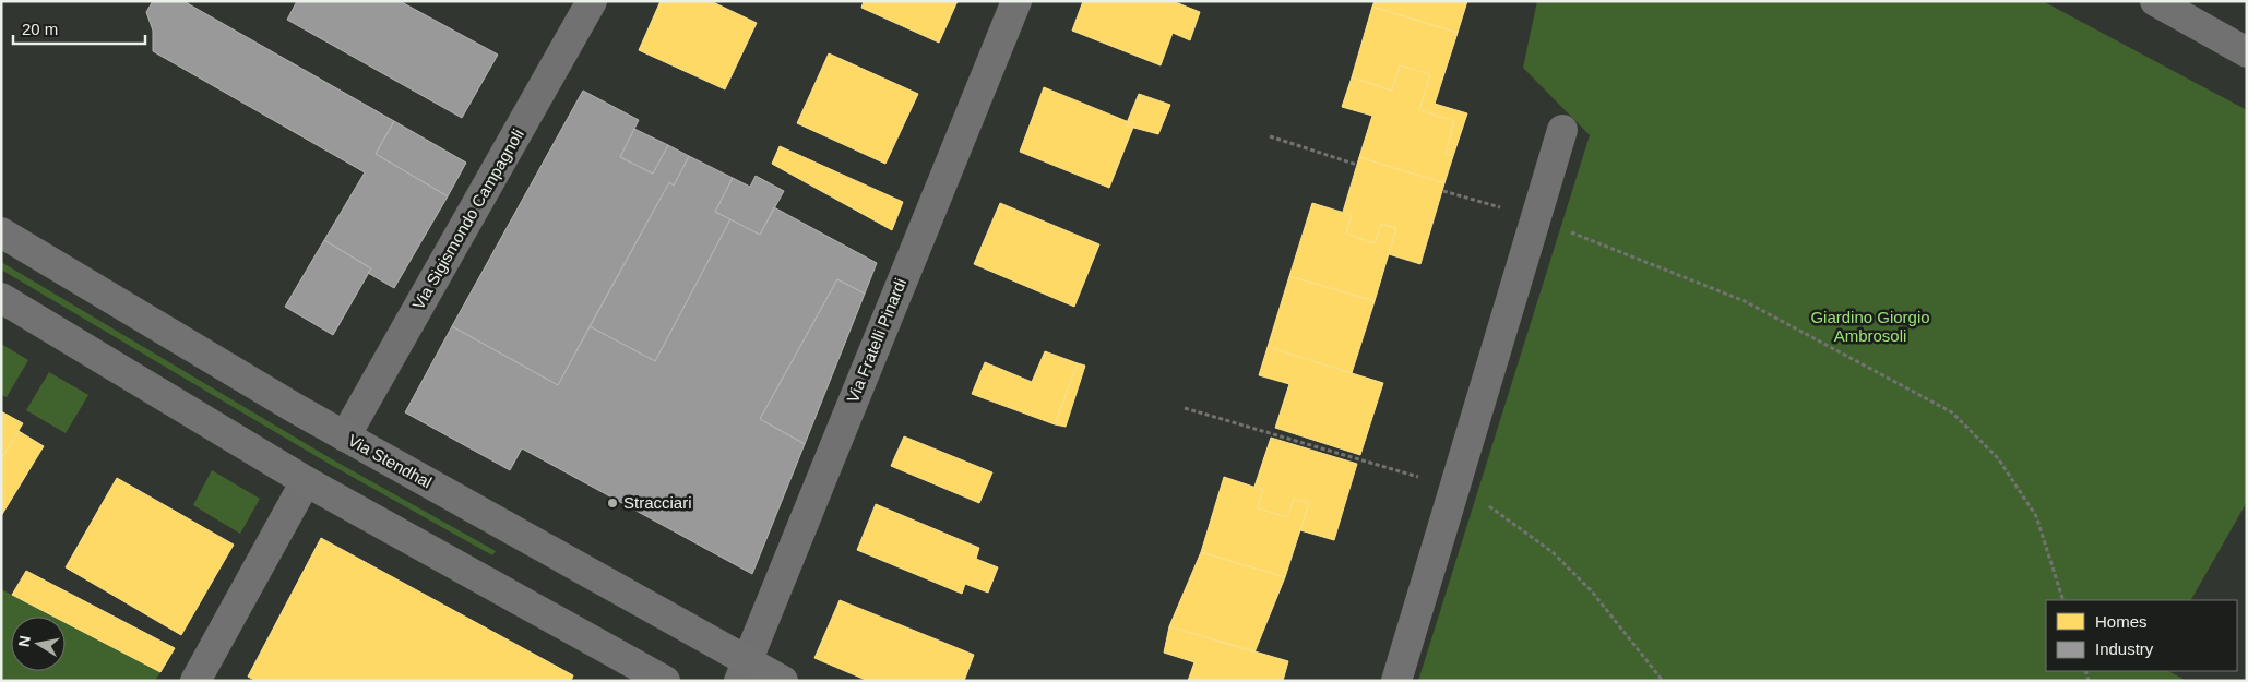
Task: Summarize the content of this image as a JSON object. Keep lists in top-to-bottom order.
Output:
{
  "streets": {
    "main road": ["Via Stendhal"],
    "street": ["Via Sigismondo Campagnoli", "Via Fratelli Pinardi"]
  },
  "crossings": [
    ["Via Sigismondo Campagnoli", "Via Stendhal"],
    ["Via Fratelli Pinardi", "Via Stendhal"]
  ],
  "parks": ["Giardino Giorgio Ambrosoli"],
  "places": ["Stracciari"],
  "legend": ["Homes", "Industry"],
  "scale_bar": "20 m",
  "north": "left"
}
